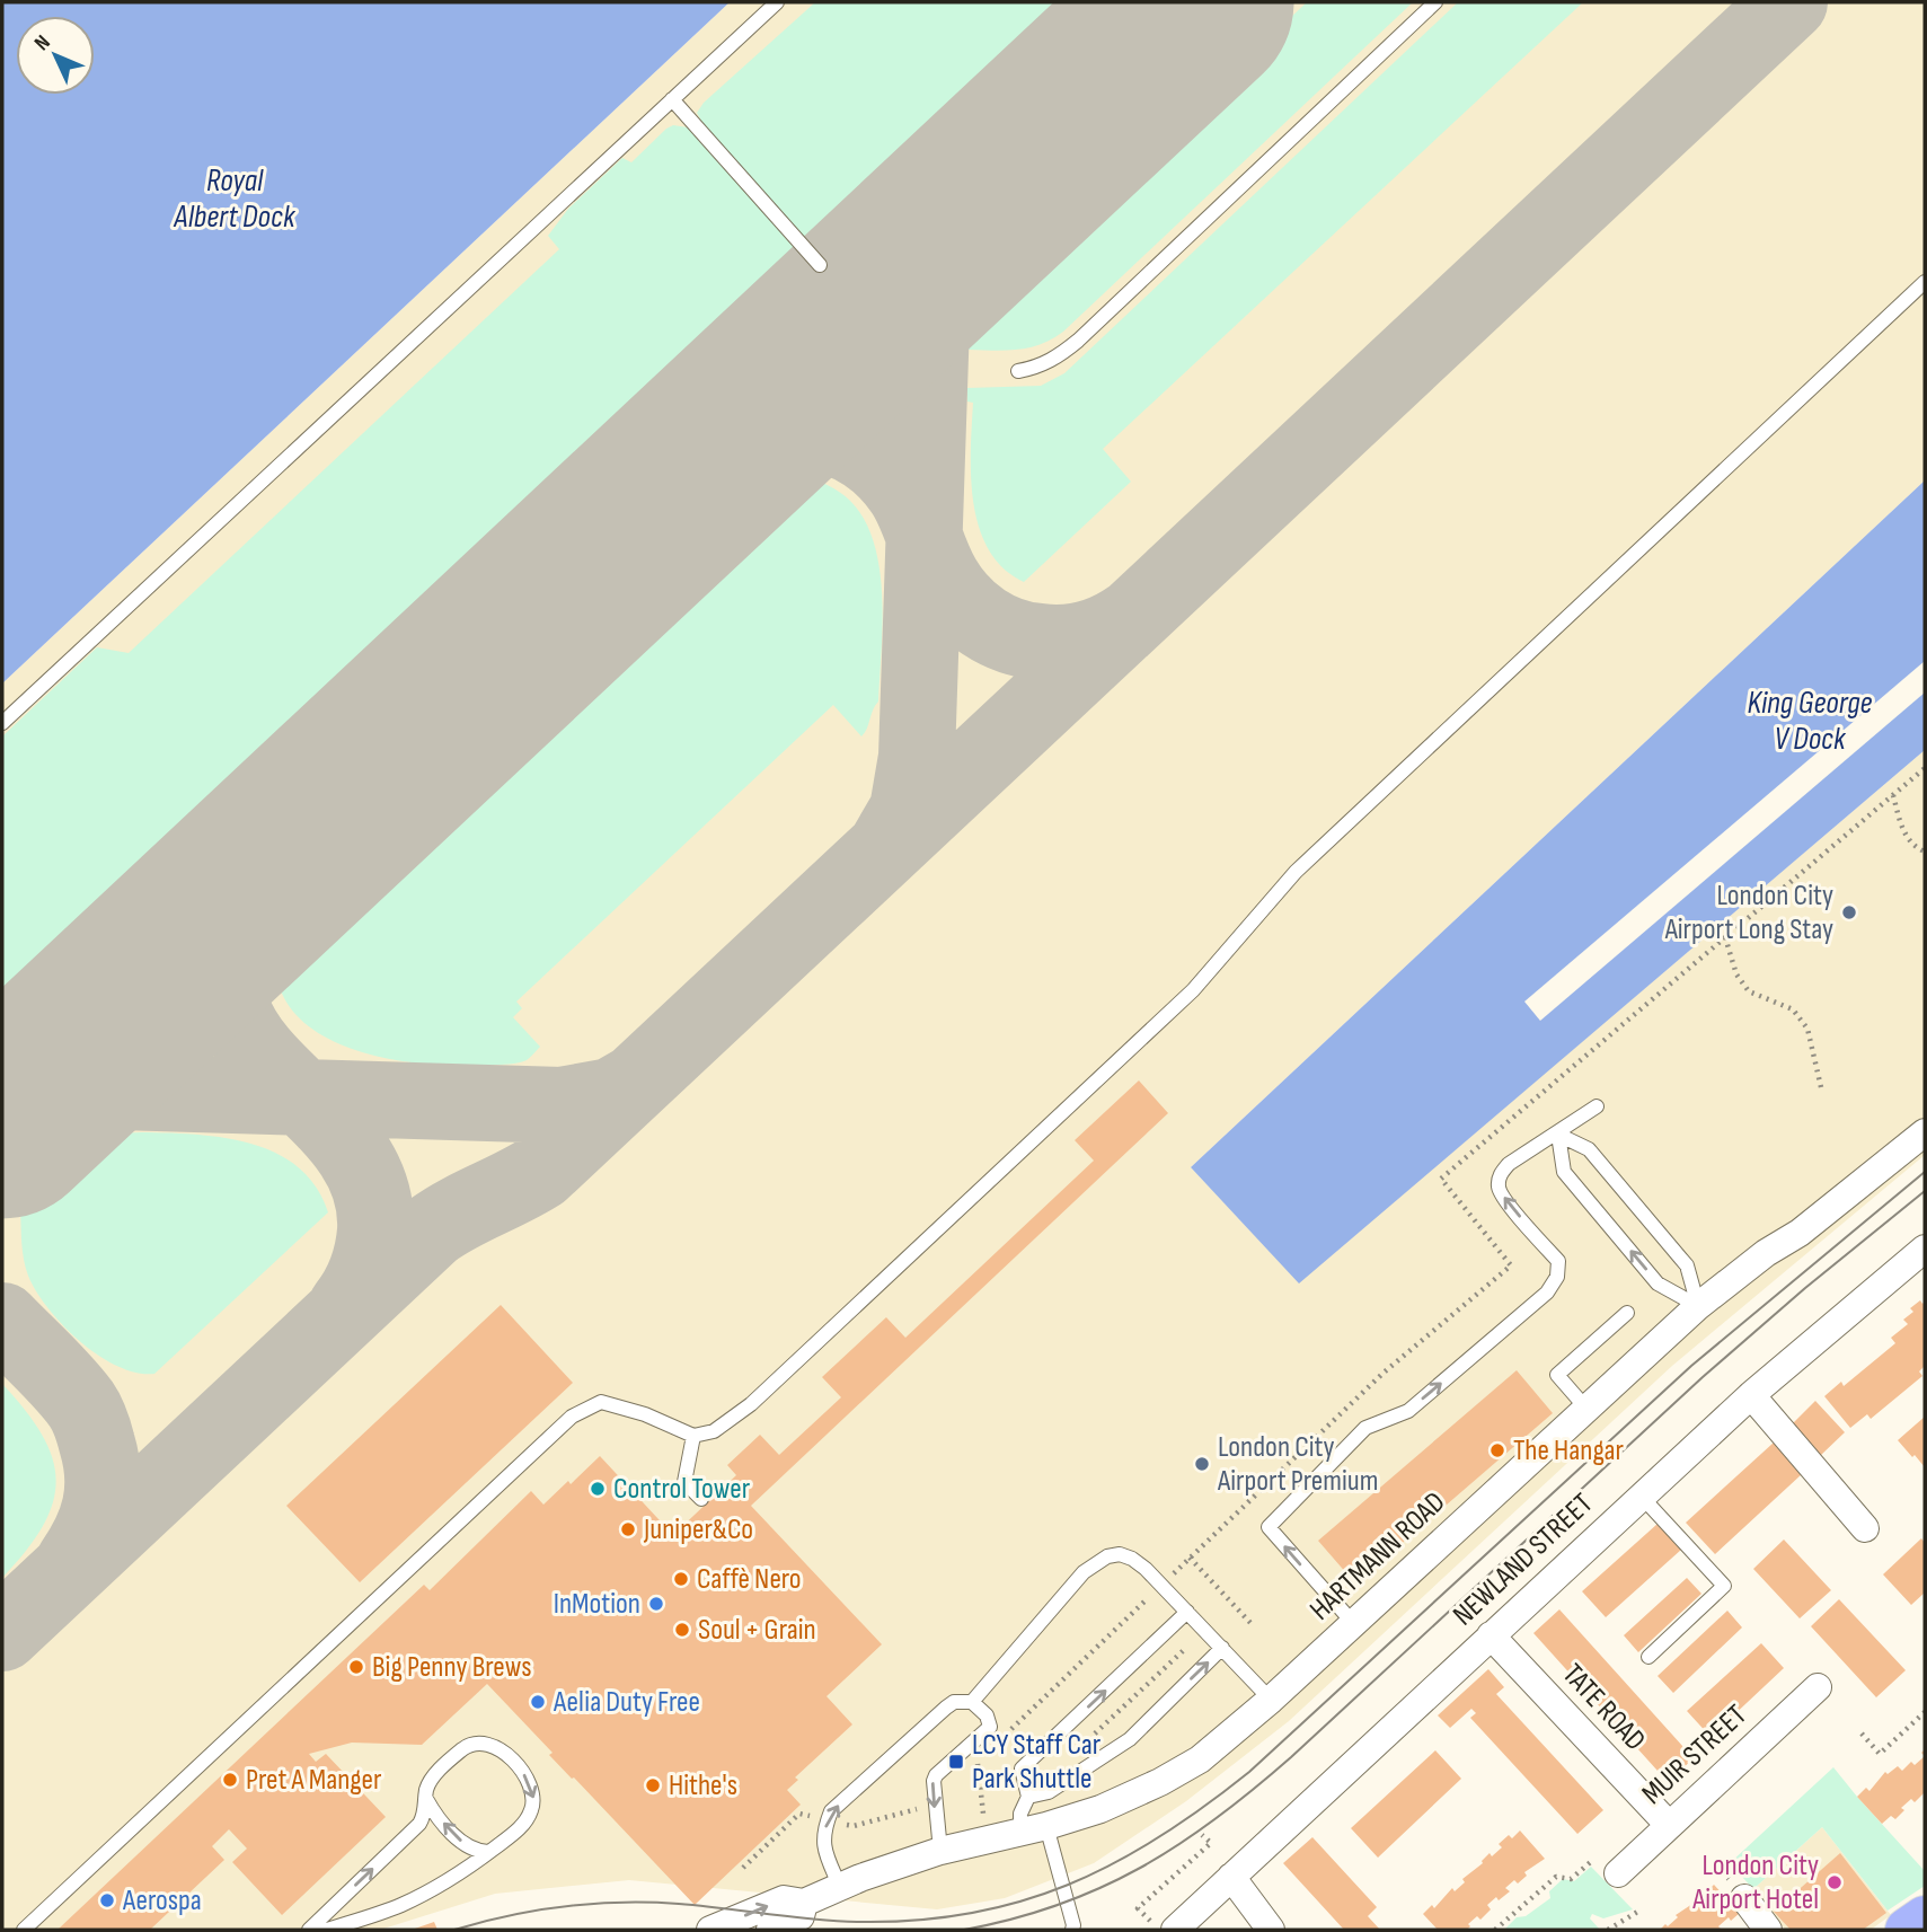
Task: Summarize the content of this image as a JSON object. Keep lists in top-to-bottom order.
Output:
{
  "streets": {
    "street": [
      "HARTMANN ROAD",
      "NEWLAND STREET",
      "TATE ROAD",
      "MUIR STREET"
    ]
  },
  "crossings": [
    ["NEWLAND STREET", "TATE ROAD"],
    ["TATE ROAD", "MUIR STREET"]
  ],
  "water": ["Royal Albert Dock", "King George V Dock"],
  "places": {
    "other": [
      "London City Airport Long Stay",
      "The Hangar",
      "London City Airport Premium",
      "Control Tower",
      "Juniper&Co",
      "Caffè Nero",
      "InMotion",
      "Soul + Grain",
      "Big Penny Brews",
      "Aelia Duty Free",
      "Pret A Manger",
      "Hithe's",
      "London City Airport Hotel",
      "Aerospa"
    ],
    "transit": ["LCY Staff Car Park Shuttle"]
  },
  "north": "top left"
}
